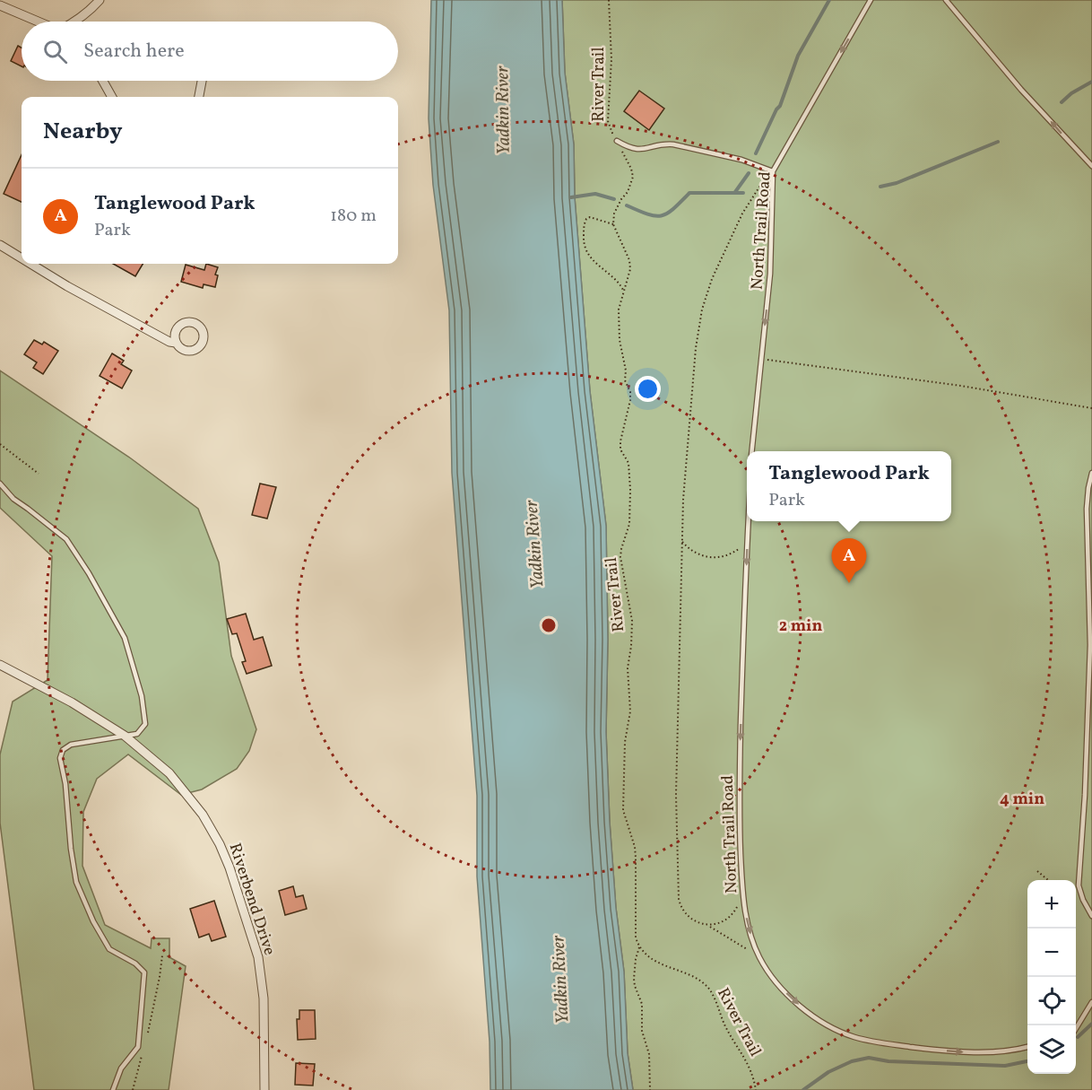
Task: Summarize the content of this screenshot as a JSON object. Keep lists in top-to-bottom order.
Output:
{
  "streets": {
    "street": ["Riverbend Drive"],
    "lane": ["North Trail Road"],
    "path": ["River Trail"]
  },
  "water": ["Yadkin River"],
  "page": {
    "search": "Search here",
    "heading": "Nearby",
    "list": [
      {
        "mark": "A",
        "name": "Tanglewood Park",
        "note": "Park",
        "value": "180 m"
      }
    ],
    "popup": ["Tanglewood Park", "Park"],
    "pins": "A",
    "map_buttons": ["+", "−"]
  },
  "rings": ["2 min", "4 min"]
}
